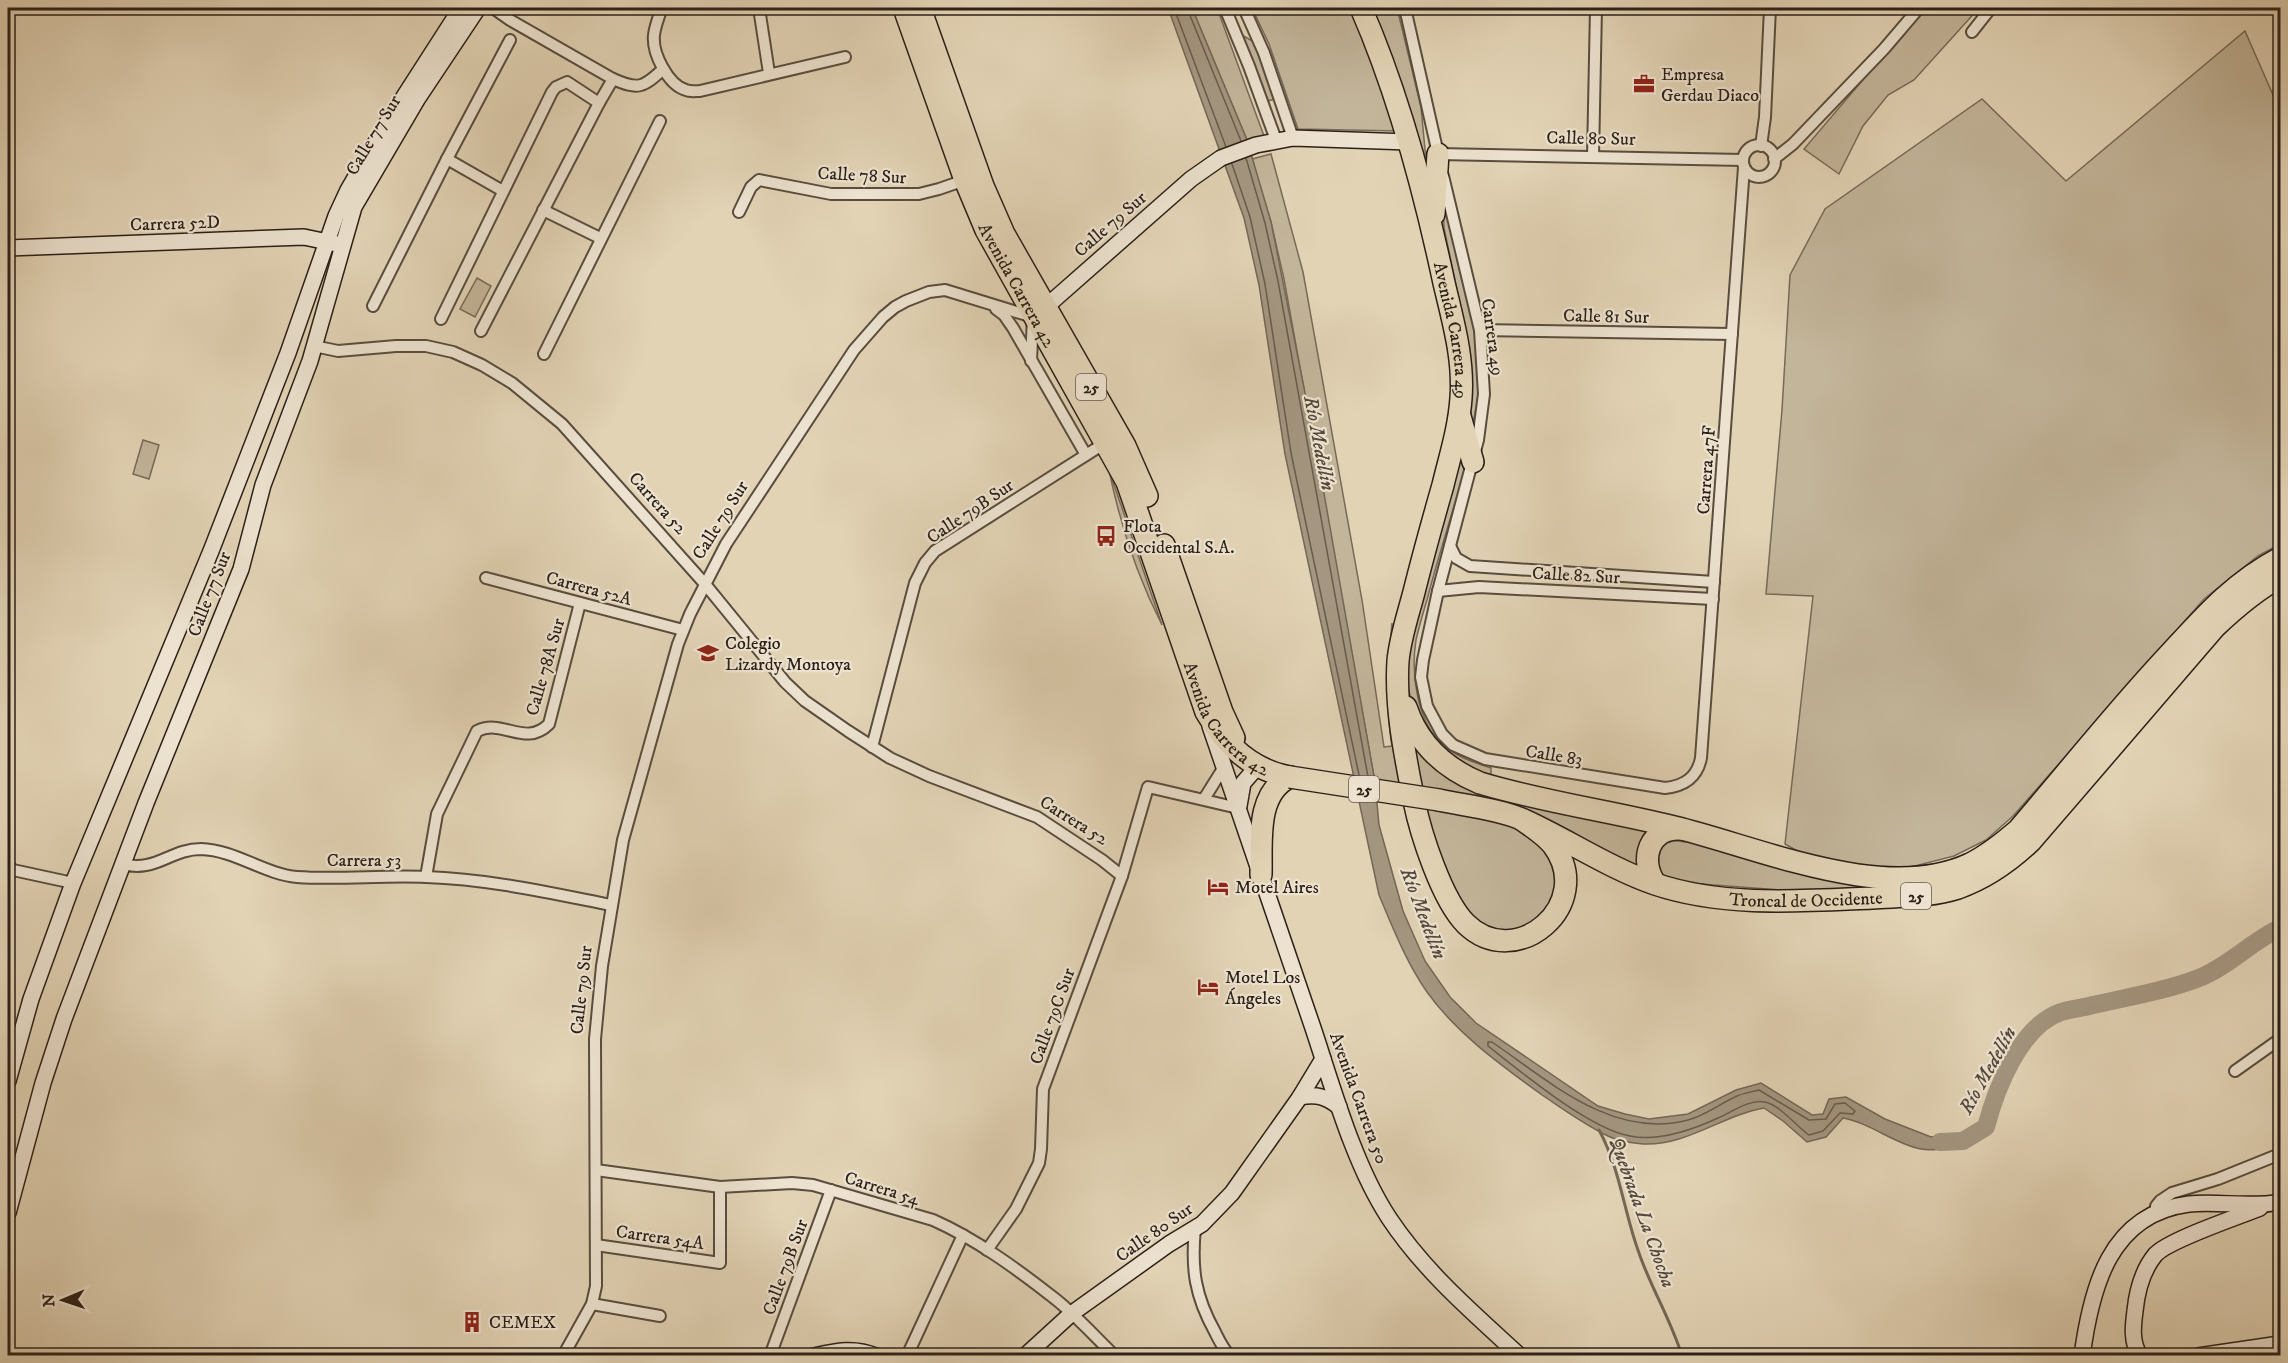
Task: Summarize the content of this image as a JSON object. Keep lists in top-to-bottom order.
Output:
{
  "streets": {
    "highway": [
      "Avenida Carrera 42",
      "Avenida Carrera 49",
      "25",
      "Troncal de Occidente"
    ],
    "street": [
      "Calle 77 Sur",
      "Calle 80 Sur",
      "Calle 78 Sur",
      "Carrera 52D",
      "Calle 79 Sur",
      "Calle 81 Sur",
      "Carrera 49",
      "Carrera 47F",
      "Carrera 52",
      "Calle 79B Sur",
      "Calle 82 Sur",
      "Carrera 52A",
      "Calle 78A Sur",
      "Calle 83",
      "Carrera 53",
      "Calle 79C Sur",
      "Avenida Carrera 50",
      "Carrera 54",
      "Carrera 54A"
    ]
  },
  "crossings": [
    ["Calle 77 Sur", "Carrera 52D"],
    ["Calle 77 Sur", "Carrera 52"],
    ["Calle 77 Sur", "Carrera 53"],
    ["Calle 80 Sur", "Carrera 49"],
    ["Calle 80 Sur", "Carrera 47F"],
    ["Calle 80 Sur", "Avenida Carrera 50"],
    ["Calle 80 Sur", "Carrera 54"],
    ["Calle 78 Sur", "Avenida Carrera 42"],
    ["Calle 79 Sur", "Avenida Carrera 42"],
    ["Calle 79 Sur", "Avenida Carrera 49"],
    ["Calle 79 Sur", "Carrera 52"],
    ["Calle 79 Sur", "Carrera 52A"],
    ["Calle 79 Sur", "Carrera 53"],
    ["Calle 79 Sur", "Carrera 54"],
    ["Calle 79 Sur", "Carrera 54A"],
    ["Avenida Carrera 42", "Calle 79B Sur"],
    ["Avenida Carrera 42", "Troncal de Occidente"],
    ["Avenida Carrera 42", "Avenida Carrera 50"],
    ["Calle 81 Sur", "Carrera 49"],
    ["Calle 81 Sur", "Carrera 47F"],
    ["Avenida Carrera 49", "Troncal de Occidente"],
    ["Carrera 49", "Calle 82 Sur"],
    ["Carrera 49", "Calle 83"],
    ["Carrera 47F", "Calle 82 Sur"],
    ["Carrera 47F", "Calle 83"],
    ["Carrera 52", "Calle 79B Sur"],
    ["Carrera 52", "Calle 79C Sur"],
    ["Calle 79B Sur", "Carrera 54"],
    ["Carrera 52A", "Calle 78A Sur"],
    ["Calle 78A Sur", "Carrera 53"],
    ["Calle 79C Sur", "Carrera 54"],
    ["Carrera 54", "Carrera 54A"]
  ],
  "water": ["Río Medellín", "Quebrada La Chocha"],
  "places": {
    "office": ["Empresa Gerdau Diaco"],
    "bus stop": ["Flota Occidental S.A."],
    "school or university": ["Colegio Lizardy Montoya"],
    "hotel": ["Motel Aires", "Motel Los Ángeles"],
    "building": ["CEMEX"]
  },
  "north": "left"
}
